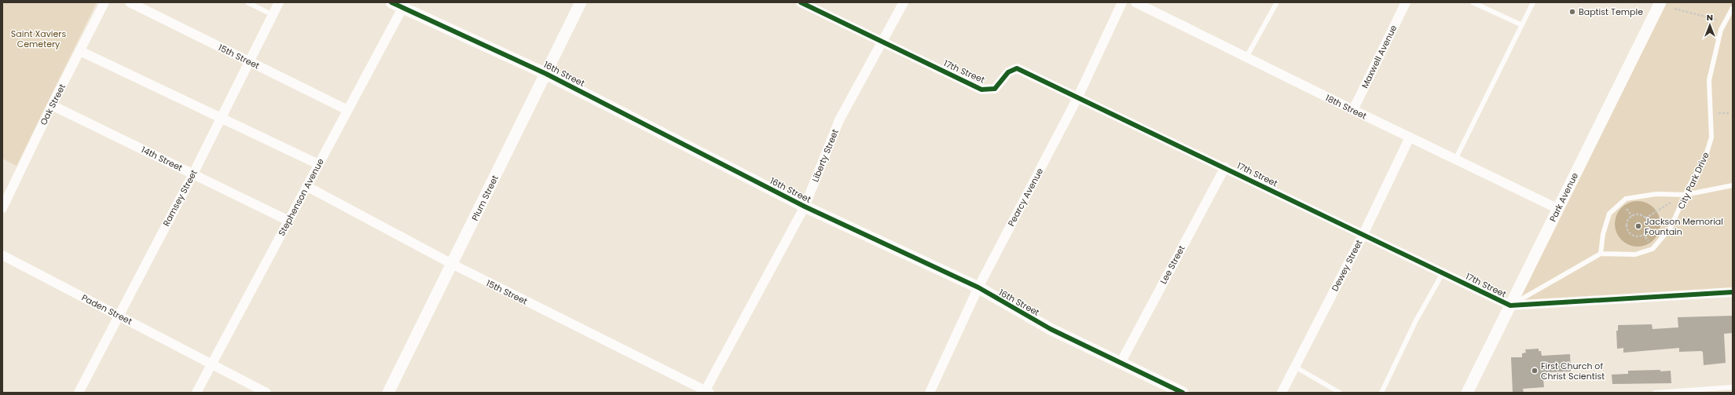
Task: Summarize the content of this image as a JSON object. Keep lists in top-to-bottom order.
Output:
{
  "streets": {
    "street": [
      "15th Street",
      "Maxwell Avenue",
      "17th Street",
      "16th Street",
      "Oak Street",
      "18th Street",
      "Liberty Street",
      "14th Street",
      "Stephenson Avenue",
      "Pearcy Avenue",
      "Park Avenue",
      "Ramsey Street",
      "Plum Street",
      "Lee Street",
      "Dewey Street",
      "Paden Street"
    ],
    "lane": ["City Park Drive"]
  },
  "crossings": [
    ["15th Street", "Liberty Street"],
    ["15th Street", "Stephenson Avenue"],
    ["15th Street", "Ramsey Street"],
    ["15th Street", "Plum Street"],
    ["Maxwell Avenue", "18th Street"],
    ["17th Street", "Liberty Street"],
    ["17th Street", "Pearcy Avenue"],
    ["17th Street", "Park Avenue"],
    ["17th Street", "Lee Street"],
    ["17th Street", "Dewey Street"],
    ["16th Street", "Liberty Street"],
    ["16th Street", "Stephenson Avenue"],
    ["16th Street", "Pearcy Avenue"],
    ["16th Street", "Plum Street"],
    ["16th Street", "Lee Street"],
    ["Oak Street", "14th Street"],
    ["18th Street", "Park Avenue"],
    ["18th Street", "Dewey Street"],
    ["14th Street", "Stephenson Avenue"],
    ["14th Street", "Ramsey Street"],
    ["Stephenson Avenue", "Paden Street"],
    ["Ramsey Street", "Paden Street"]
  ],
  "parks": ["Saint Xaviers Cemetery"],
  "places": ["Baptist Temple", "Jackson Memorial Fountain", "First Church of Christ Scientist"],
  "north": "top"
}
